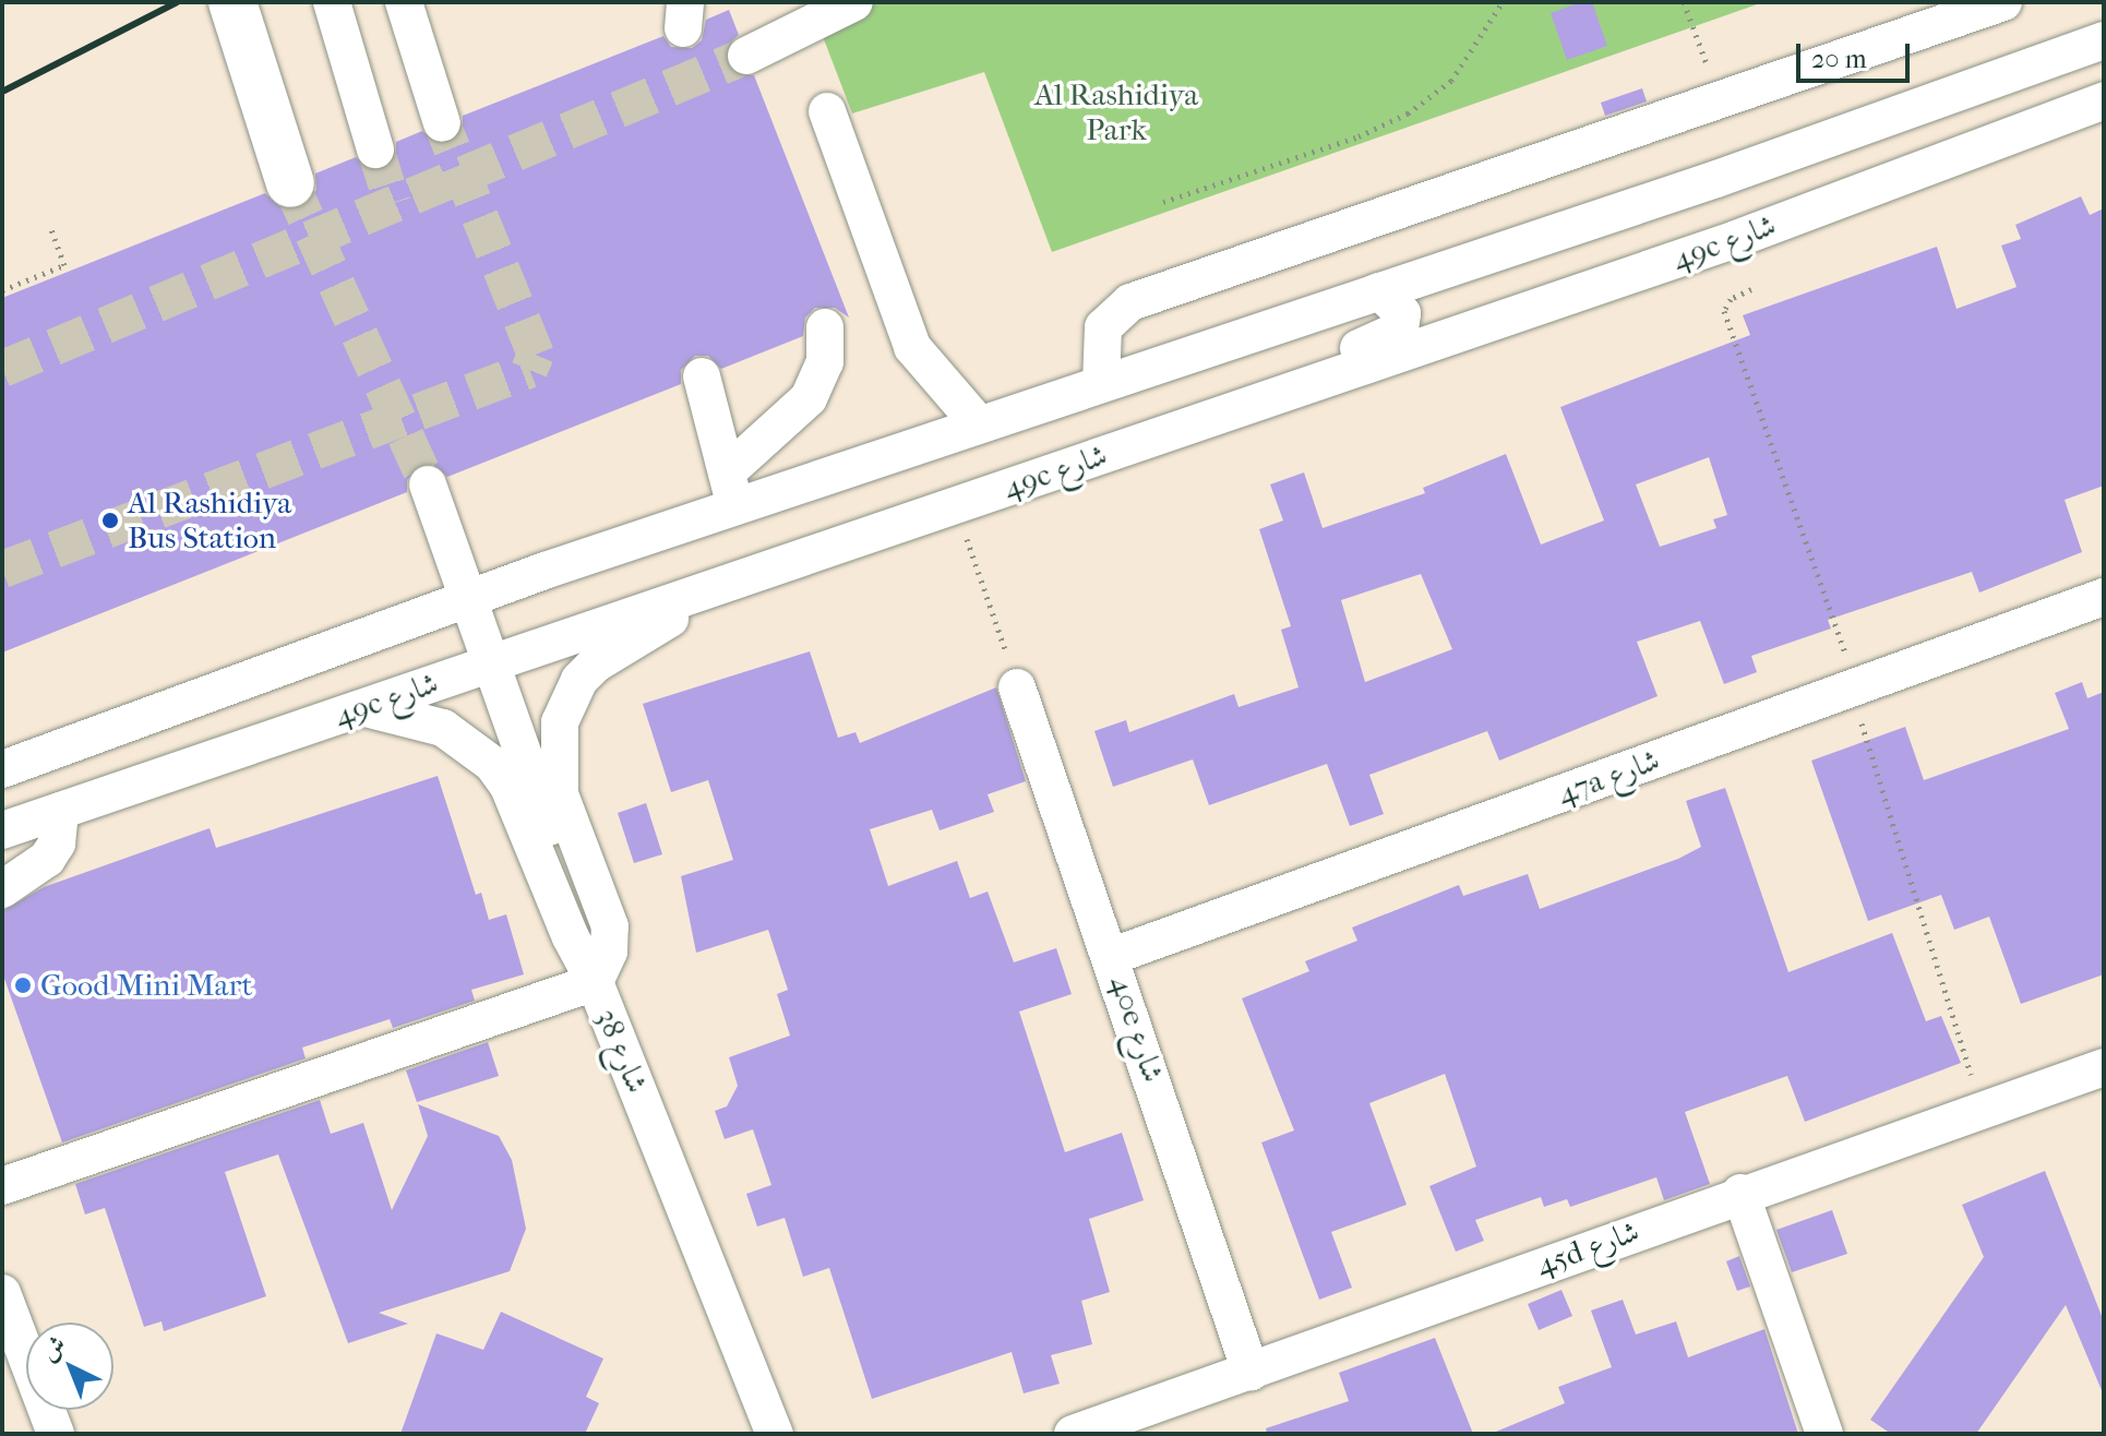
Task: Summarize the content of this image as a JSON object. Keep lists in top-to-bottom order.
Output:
{
  "streets": {
    "street": [
      "49c شارع",
      "47a شارع",
      "40e شارع",
      "شارع 38",
      "45d شارع"
    ]
  },
  "crossings": [
    ["49c شارع", "شارع 38"],
    ["47a شارع", "40e شارع"],
    ["40e شارع", "45d شارع"]
  ],
  "parks": ["Al Rashidiya Park"],
  "places": ["Al Rashidiya Bus Station", "Good Mini Mart"],
  "scale_bar": "20 m",
  "north": "top left"
}
